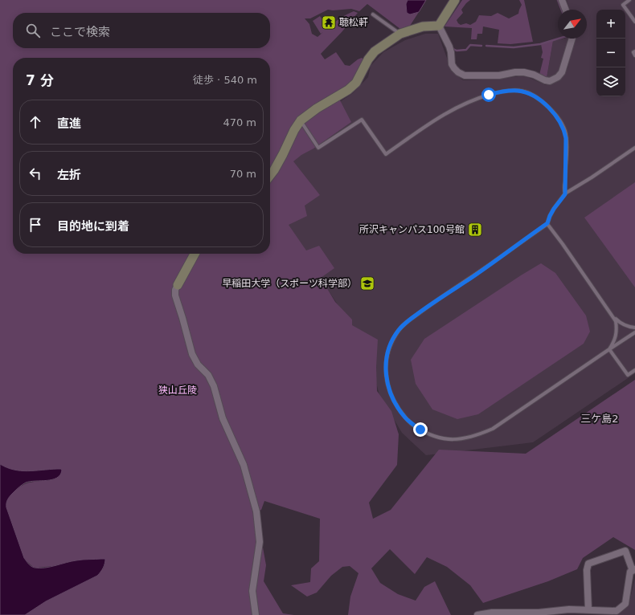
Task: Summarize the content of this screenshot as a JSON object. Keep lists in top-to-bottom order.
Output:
{
  "districts": ["三ケ島2"],
  "parks": ["狭山丘陵"],
  "places": {
    "temple": ["聴松軒"],
    "building": ["所沢キャンパス100号館"],
    "school or university": ["早稲田大学（スポーツ科学部）"]
  },
  "north": "top right",
  "page": {
    "map_buttons": ["+", "−"],
    "search": "ここで検索",
    "heading": ["7 分", "徒歩 · 540 m"],
    "list": [
      ["直進", "470 m"],
      ["左折", "70 m"],
      "目的地に到着"
    ]
  }
}
